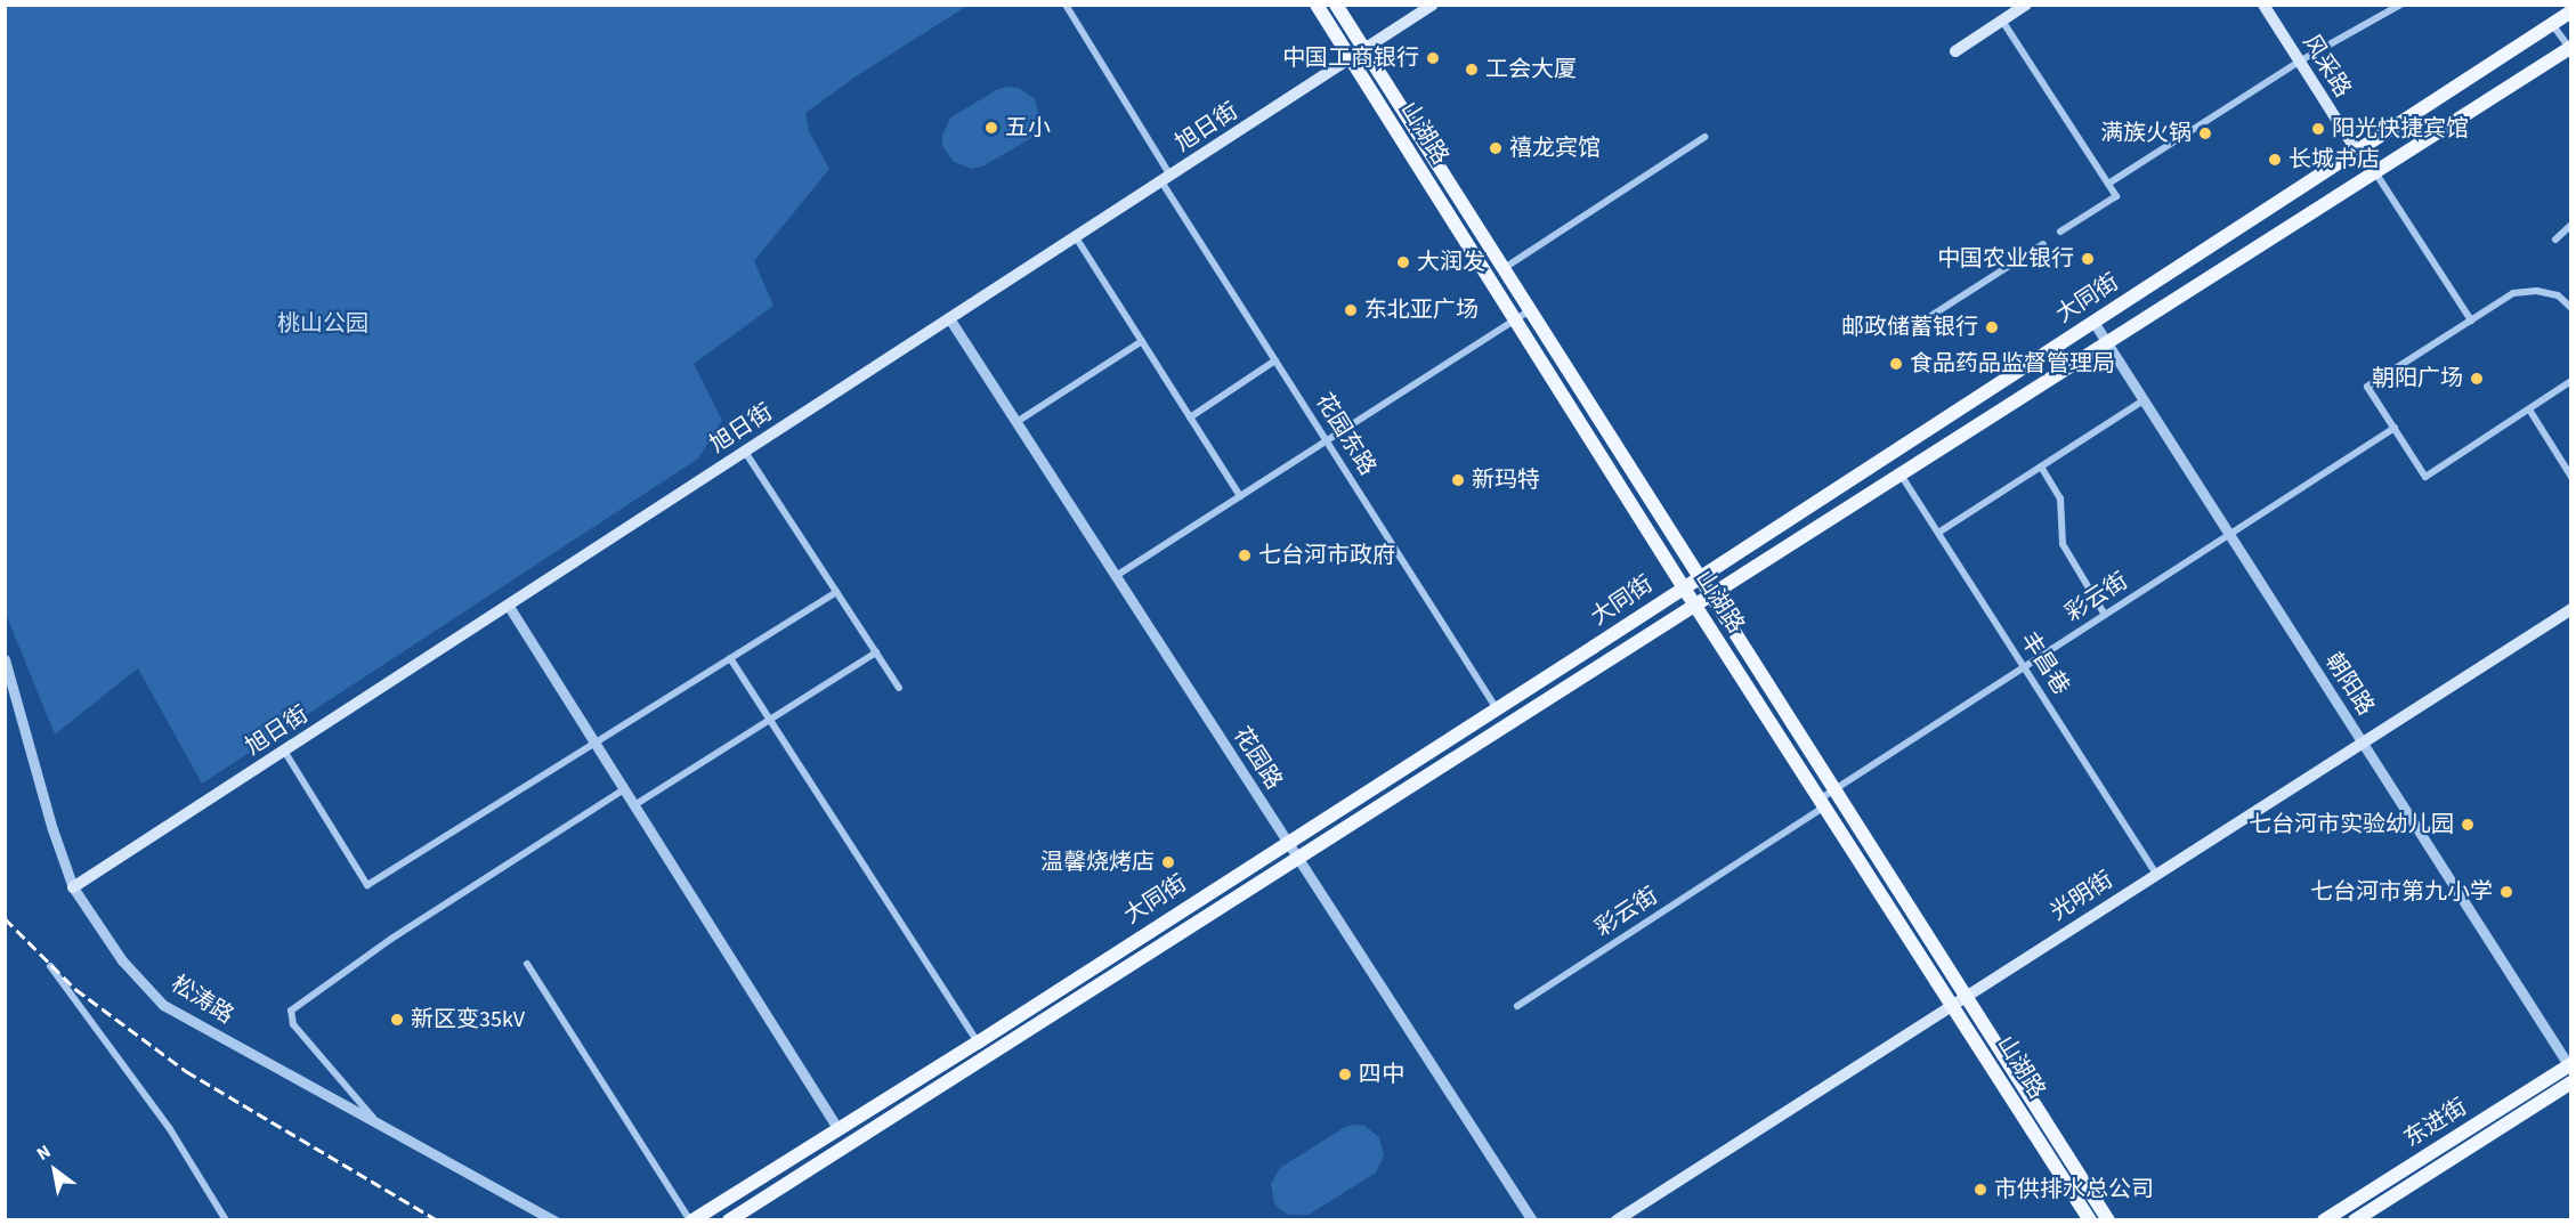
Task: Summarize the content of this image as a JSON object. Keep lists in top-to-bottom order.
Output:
{
  "streets": {
    "main road": [
      "风采路",
      "旭日街",
      "山湖路",
      "大同街",
      "光明街",
      "东进街"
    ],
    "street": [
      "花园东路",
      "彩云街",
      "丰昌巷",
      "朝阳路",
      "花园路",
      "松涛路"
    ]
  },
  "crossings": [
    ["风采路", "大同街"],
    ["旭日街", "山湖路"],
    ["旭日街", "花园东路"],
    ["旭日街", "花园路"],
    ["旭日街", "松涛路"],
    ["山湖路", "大同街"],
    ["山湖路", "彩云街"],
    ["山湖路", "光明街"],
    ["大同街", "花园东路"],
    ["大同街", "丰昌巷"],
    ["大同街", "朝阳路"],
    ["大同街", "花园路"],
    ["彩云街", "丰昌巷"],
    ["彩云街", "朝阳路"],
    ["丰昌巷", "光明街"],
    ["朝阳路", "光明街"],
    ["朝阳路", "东进街"]
  ],
  "parks": ["桃山公园"],
  "places": [
    "中国工商银行",
    "工会大厦",
    "五小",
    "阳光快捷宾馆",
    "满族火锅",
    "禧龙宾馆",
    "长城书店",
    "中国农业银行",
    "大润发",
    "东北亚广场",
    "邮政储蓄银行",
    "食品药品监督管理局",
    "朝阳广场",
    "新玛特",
    "七台河市政府",
    "七台河市实验幼儿园",
    "温馨烧烤店",
    "七台河市第九小学",
    "新区变35kV",
    "四中",
    "市供排水总公司"
  ],
  "north": "top left"
}
